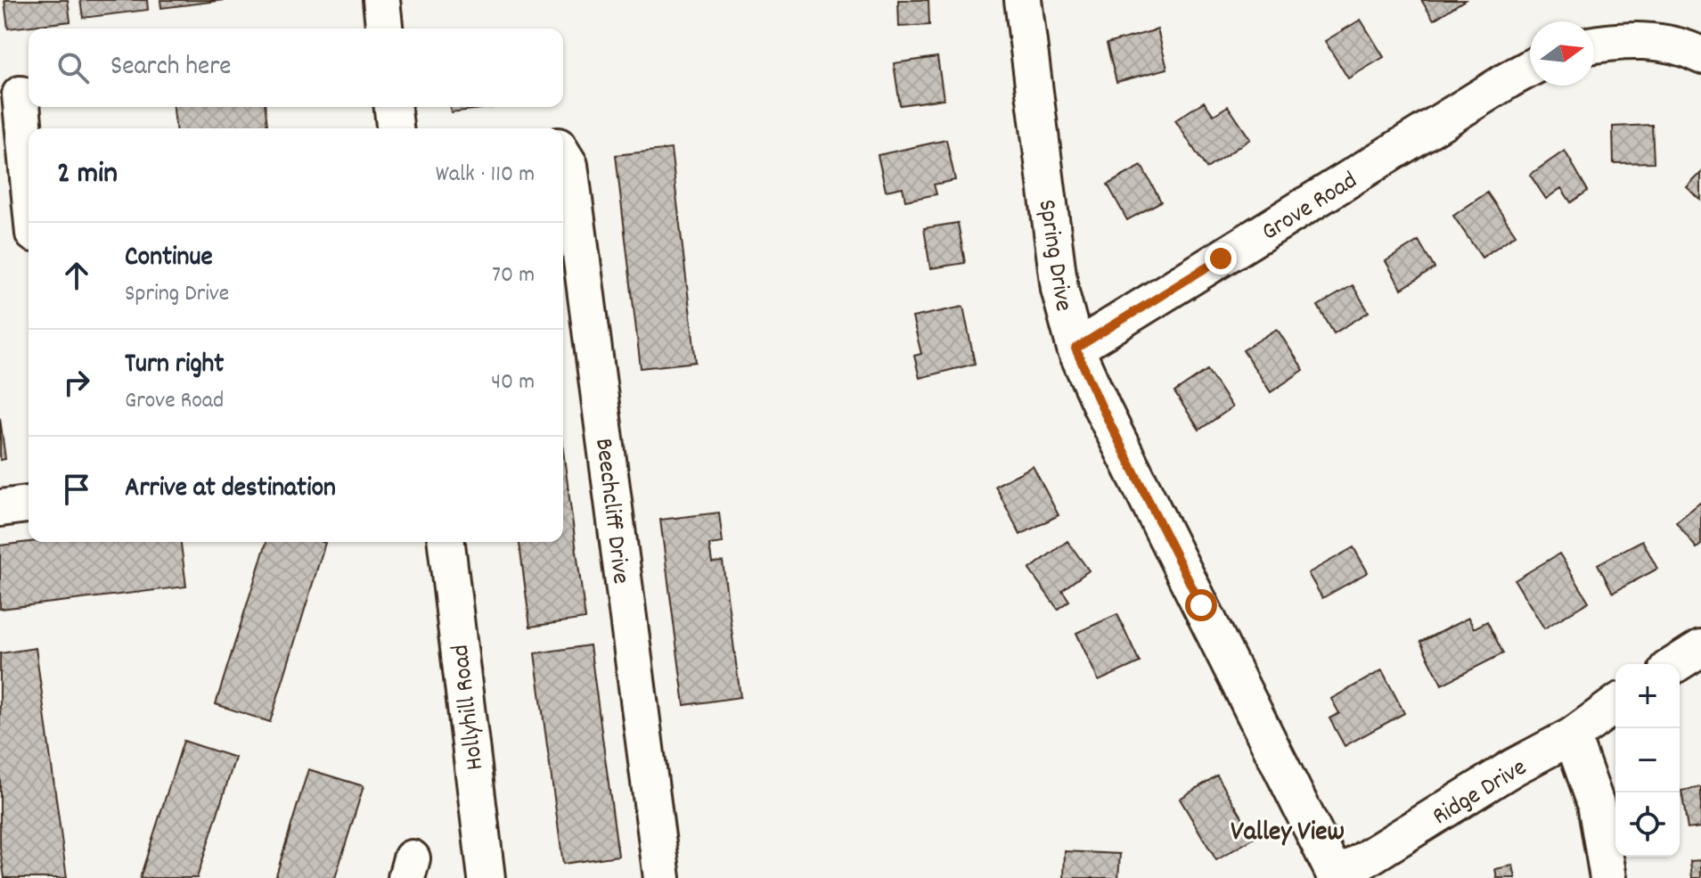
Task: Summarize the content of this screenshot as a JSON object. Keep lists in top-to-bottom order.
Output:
{
  "streets": {
    "street": [
      "Grove Road",
      "Spring Drive",
      "Beechcliff Drive",
      "Hollyhill Road",
      "Ridge Drive"
    ]
  },
  "crossings": [
    ["Grove Road", "Spring Drive"],
    ["Spring Drive", "Ridge Drive"]
  ],
  "districts": ["Valley View"],
  "north": "right",
  "page": {
    "search": "Search here",
    "heading": ["2 min", "Walk · 110 m"],
    "list": [
      ["Continue", "Spring Drive", "70 m"],
      ["Turn right", "Grove Road", "40 m"],
      "Arrive at destination"
    ],
    "map_buttons": ["+", "−"]
  }
}
